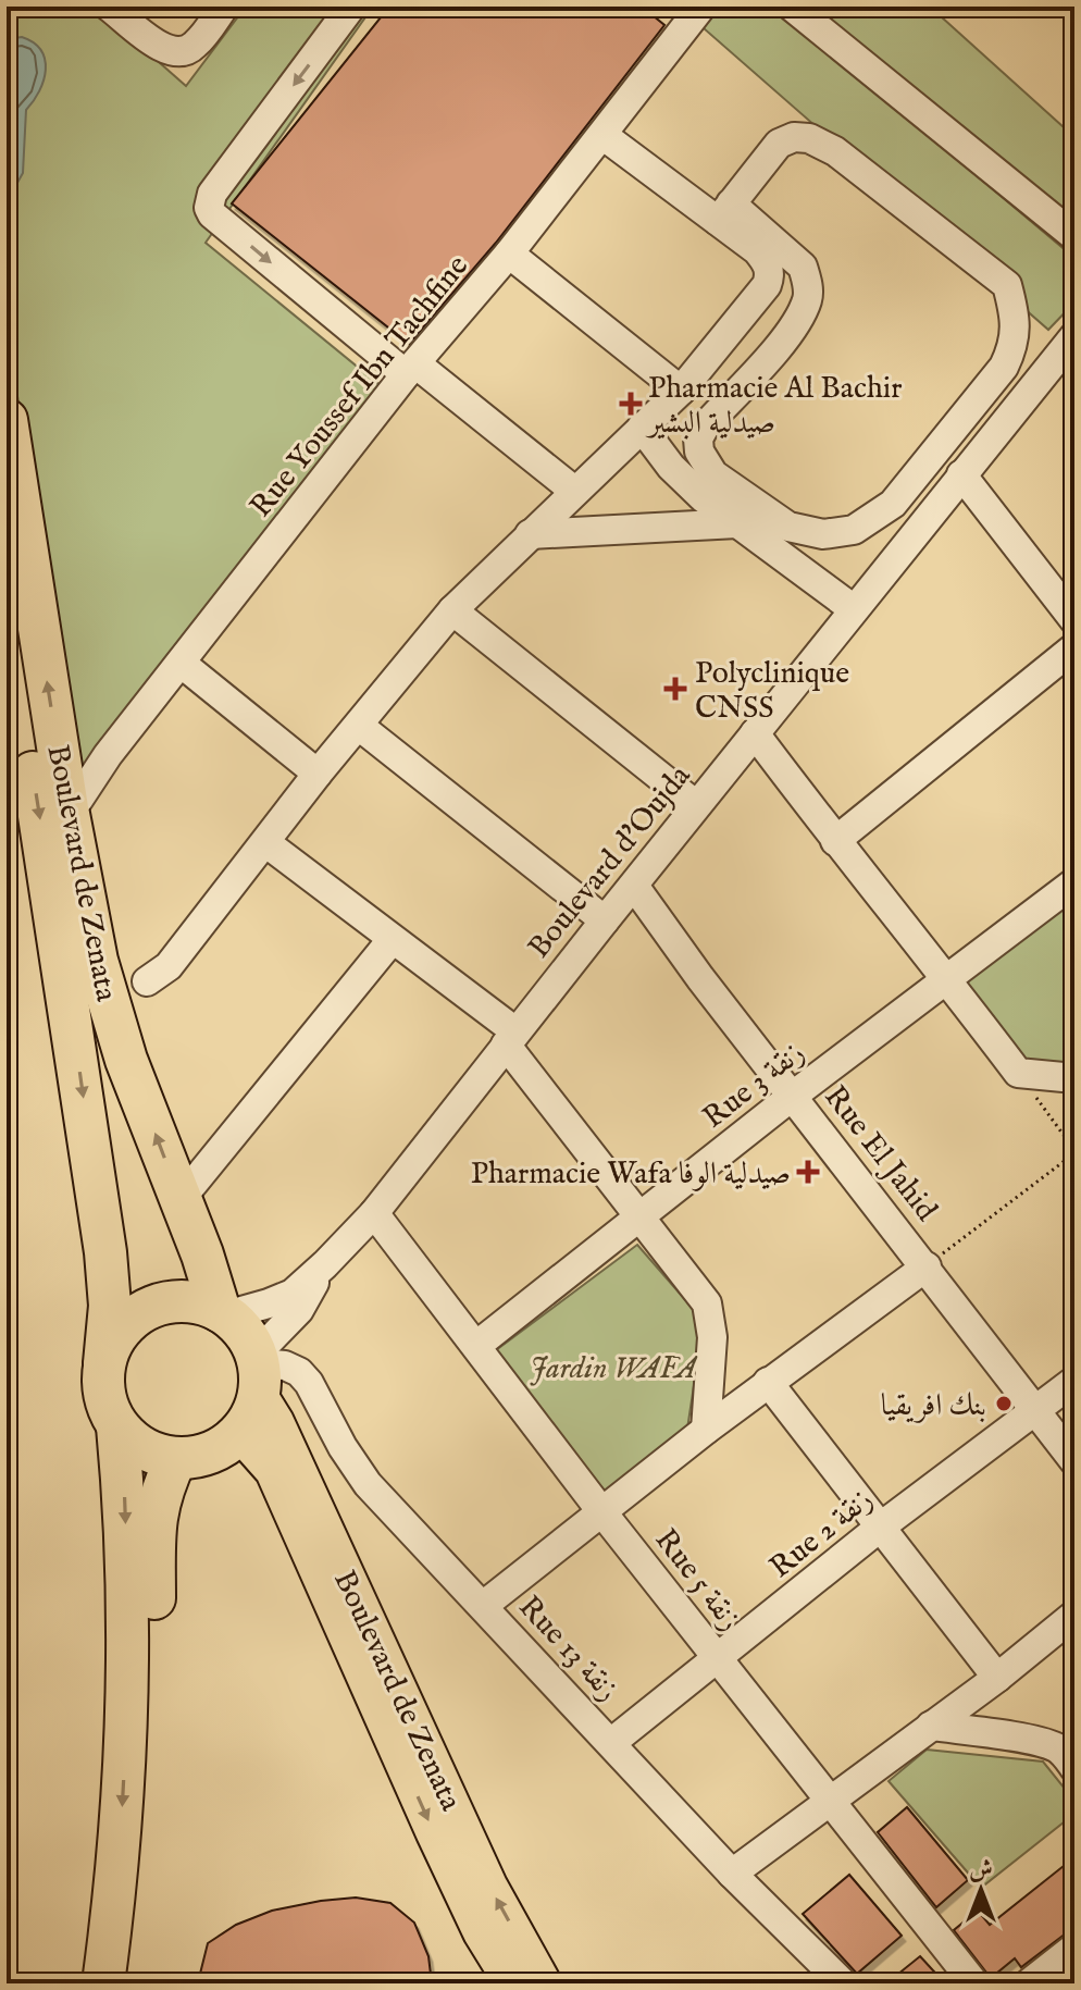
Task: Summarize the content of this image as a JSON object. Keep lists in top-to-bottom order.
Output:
{
  "streets": {
    "highway": ["Boulevard de Zenata"],
    "street": [
      "Rue Youssef Ibn Tachfine",
      "Boulevard d'Oujda",
      "Rue 3 زنقة",
      "Rue El Jahid",
      "Rue 2 زنقة",
      "Rue 5 زنقة",
      "Rue 13 زنقة"
    ]
  },
  "crossings": [
    ["Rue Youssef Ibn Tachfine", "Boulevard de Zenata"],
    ["Boulevard d'Oujda", "Boulevard de Zenata"],
    ["Boulevard d'Oujda", "Rue El Jahid"],
    ["Boulevard d'Oujda", "Rue 5 زنقة"],
    ["Boulevard d'Oujda", "Rue 13 زنقة"],
    ["Boulevard de Zenata", "Rue 13 زنقة"],
    ["Rue 3 زنقة", "Rue El Jahid"],
    ["Rue 3 زنقة", "Rue 5 زنقة"],
    ["Rue El Jahid", "Rue 2 زنقة"],
    ["Rue 2 زنقة", "Rue 5 زنقة"],
    ["Rue 2 زنقة", "Rue 13 زنقة"]
  ],
  "parks": ["Jardin WAFA"],
  "places": {
    "health": ["Pharmacie Al Bachir صيدلية البشير", "Polyclinique CNSS", "Pharmacie Wafa صيدلية الوفا"],
    "other": ["بنك افريقيا"]
  },
  "north": "top"
}
